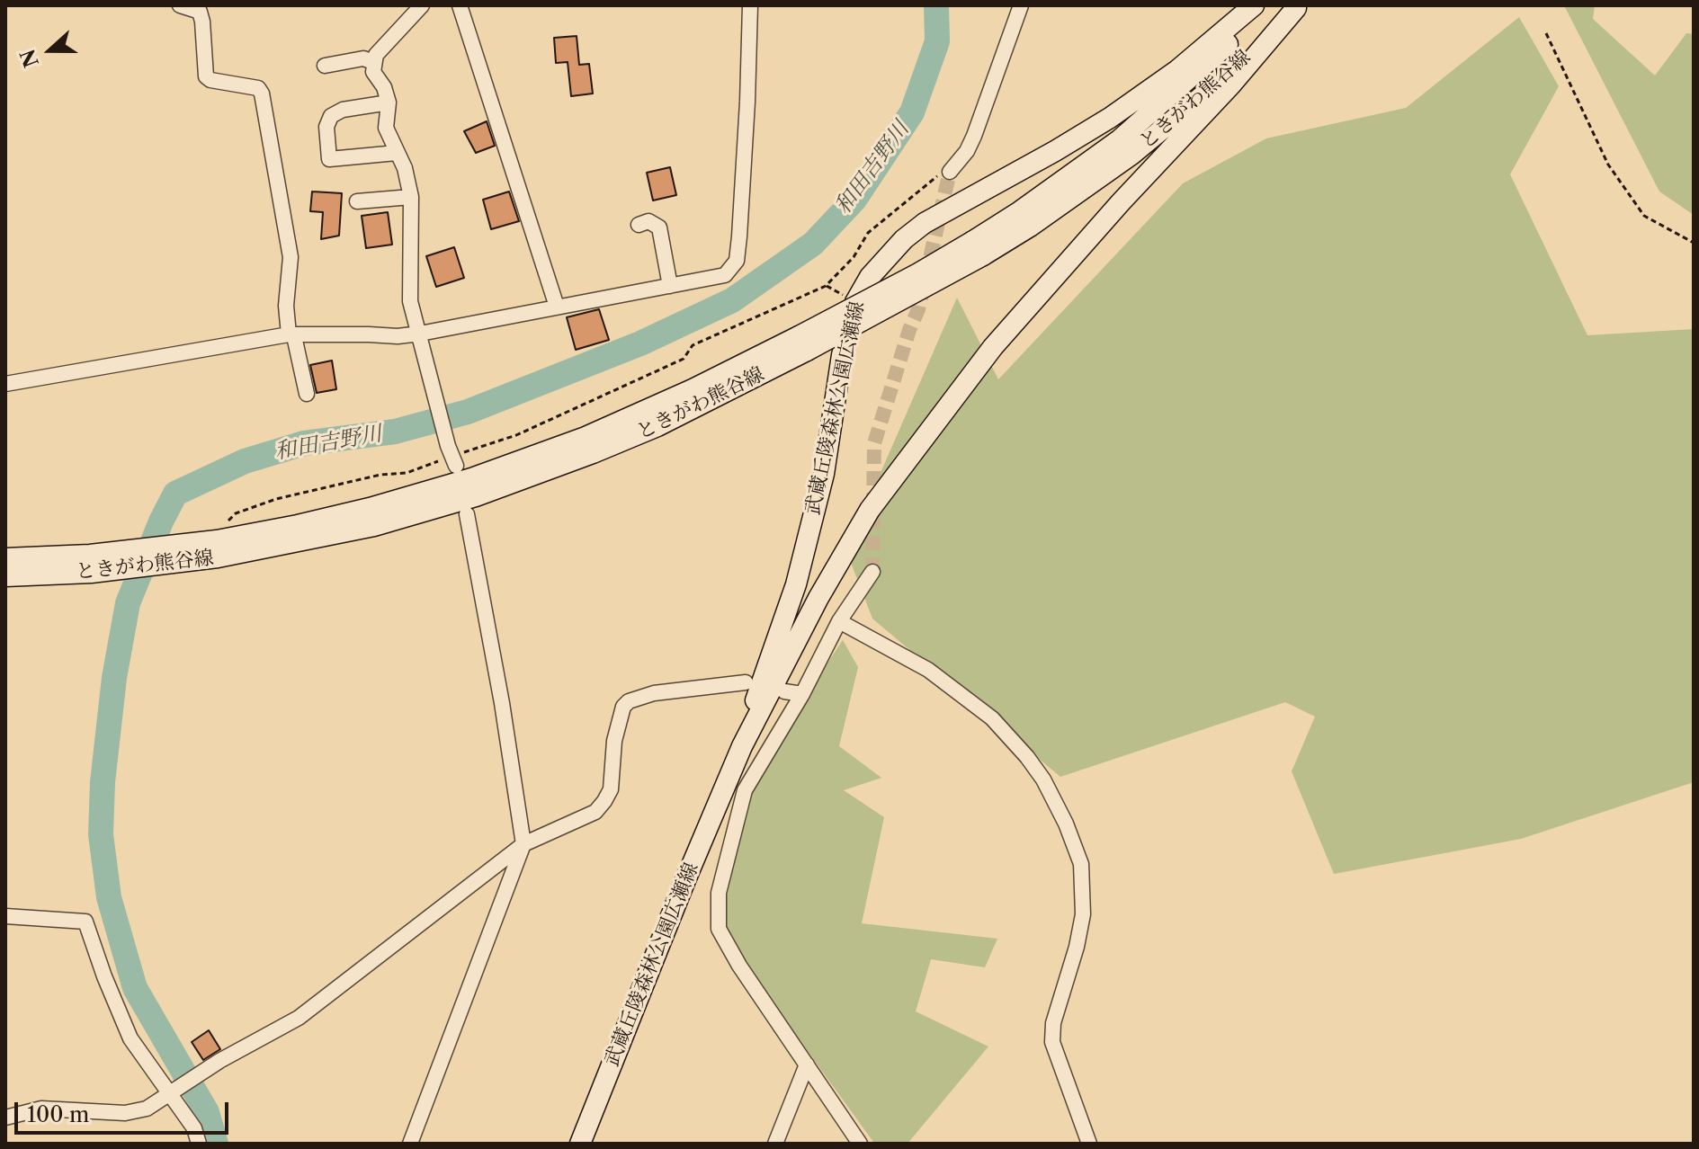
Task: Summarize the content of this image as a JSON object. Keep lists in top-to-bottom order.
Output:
{
  "streets": {
    "main road": ["ときがわ熊谷線", "武蔵丘陵森林公園広瀬線"]
  },
  "crossings": [
    ["ときがわ熊谷線", "武蔵丘陵森林公園広瀬線"]
  ],
  "water": ["和田吉野川"],
  "scale_bar": "100 m",
  "north": "left"
}
